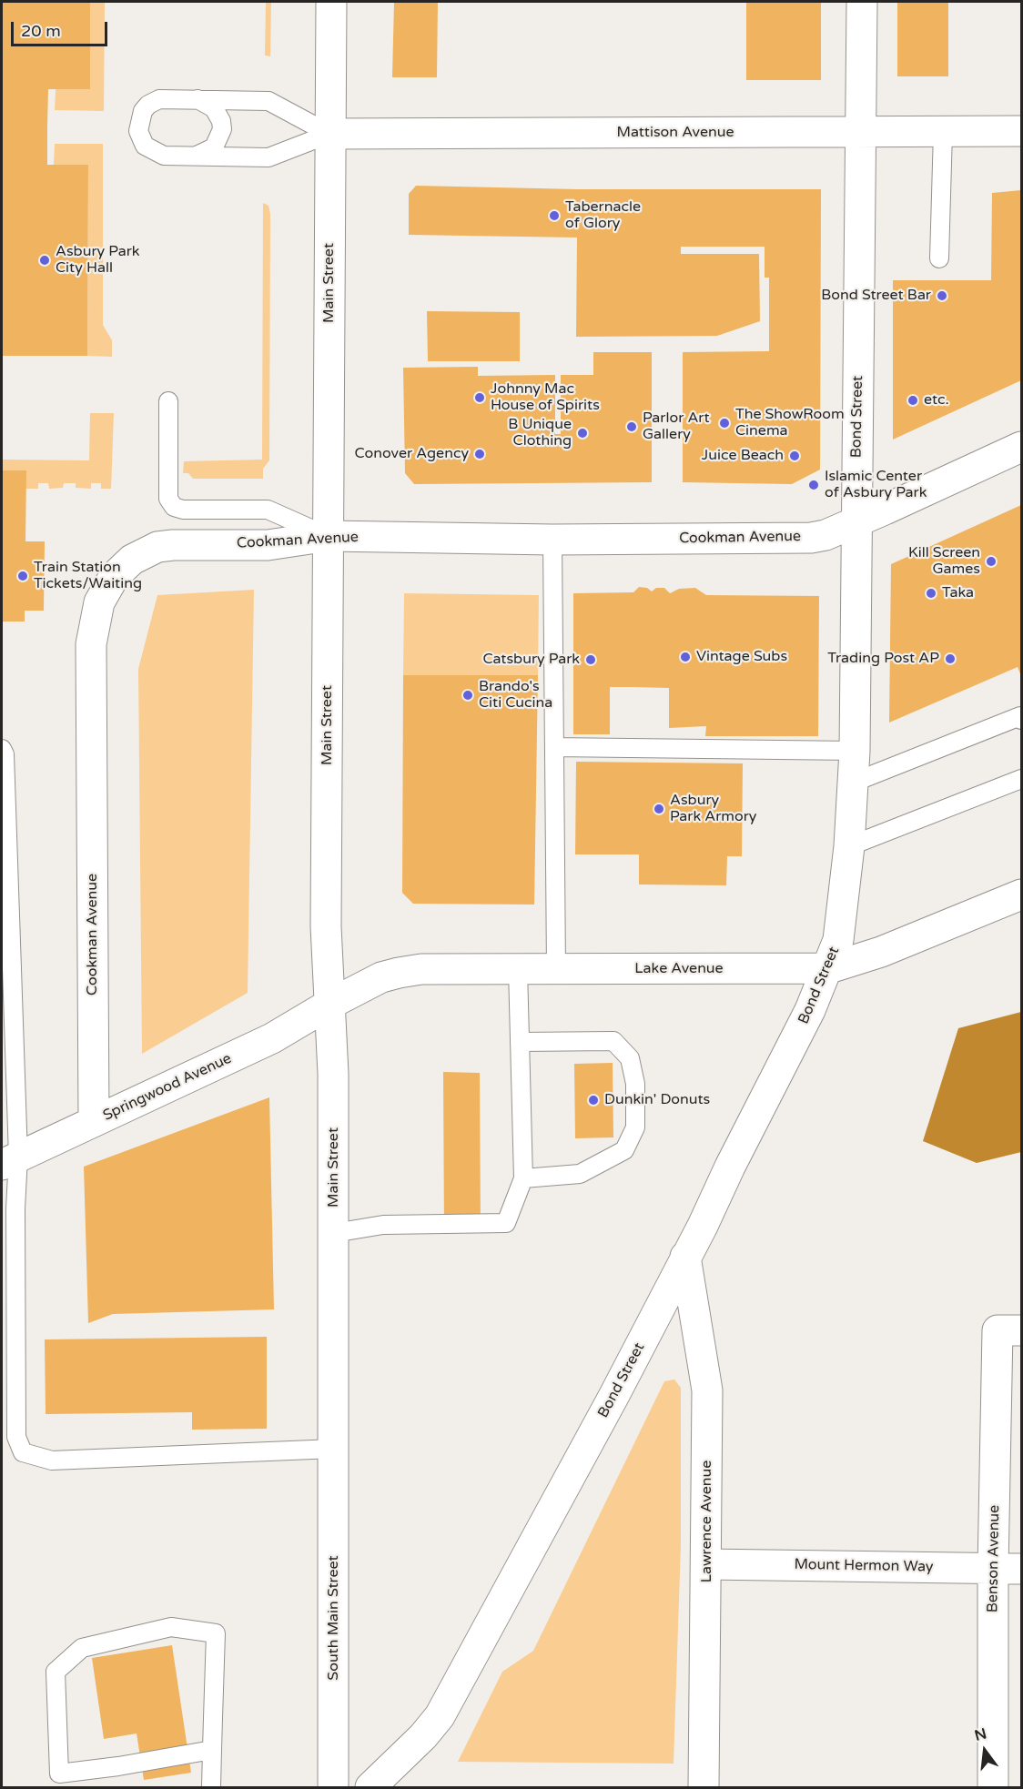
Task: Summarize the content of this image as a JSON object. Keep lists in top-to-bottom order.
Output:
{
  "streets": {
    "street": [
      "Mattison Avenue",
      "Main Street",
      "Bond Street",
      "Cookman Avenue",
      "Lake Avenue",
      "Springwood Avenue",
      "Lawrence Avenue",
      "Benson Avenue",
      "Mount Hermon Way",
      "South Main Street"
    ]
  },
  "crossings": [
    ["Mattison Avenue", "Main Street"],
    ["Mattison Avenue", "Bond Street"],
    ["Main Street", "Cookman Avenue"],
    ["Main Street", "Lake Avenue"],
    ["Main Street", "Springwood Avenue"],
    ["Main Street", "South Main Street"],
    ["Bond Street", "Cookman Avenue"],
    ["Bond Street", "Lake Avenue"],
    ["Bond Street", "Lawrence Avenue"],
    ["Cookman Avenue", "Springwood Avenue"],
    ["Lake Avenue", "Springwood Avenue"],
    ["Lawrence Avenue", "Mount Hermon Way"],
    ["Benson Avenue", "Mount Hermon Way"]
  ],
  "places": [
    "Tabernacle of Glory",
    "Asbury Park City Hall",
    "Bond Street Bar",
    "Johnny Mac House of Spirits",
    "etc.",
    "The ShowRoom Cinema",
    "Parlor Art Gallery",
    "B Unique Clothing",
    "Conover Agency",
    "Juice Beach",
    "Islamic Center of Asbury Park",
    "Kill Screen Games",
    "Train Station Tickets/Waiting",
    "Taka",
    "Vintage Subs",
    "Trading Post AP",
    "Catsbury Park",
    "Brando's Citi Cucina",
    "Asbury Park Armory",
    "Dunkin' Donuts"
  ],
  "scale_bar": "20 m",
  "north": "top"
}
